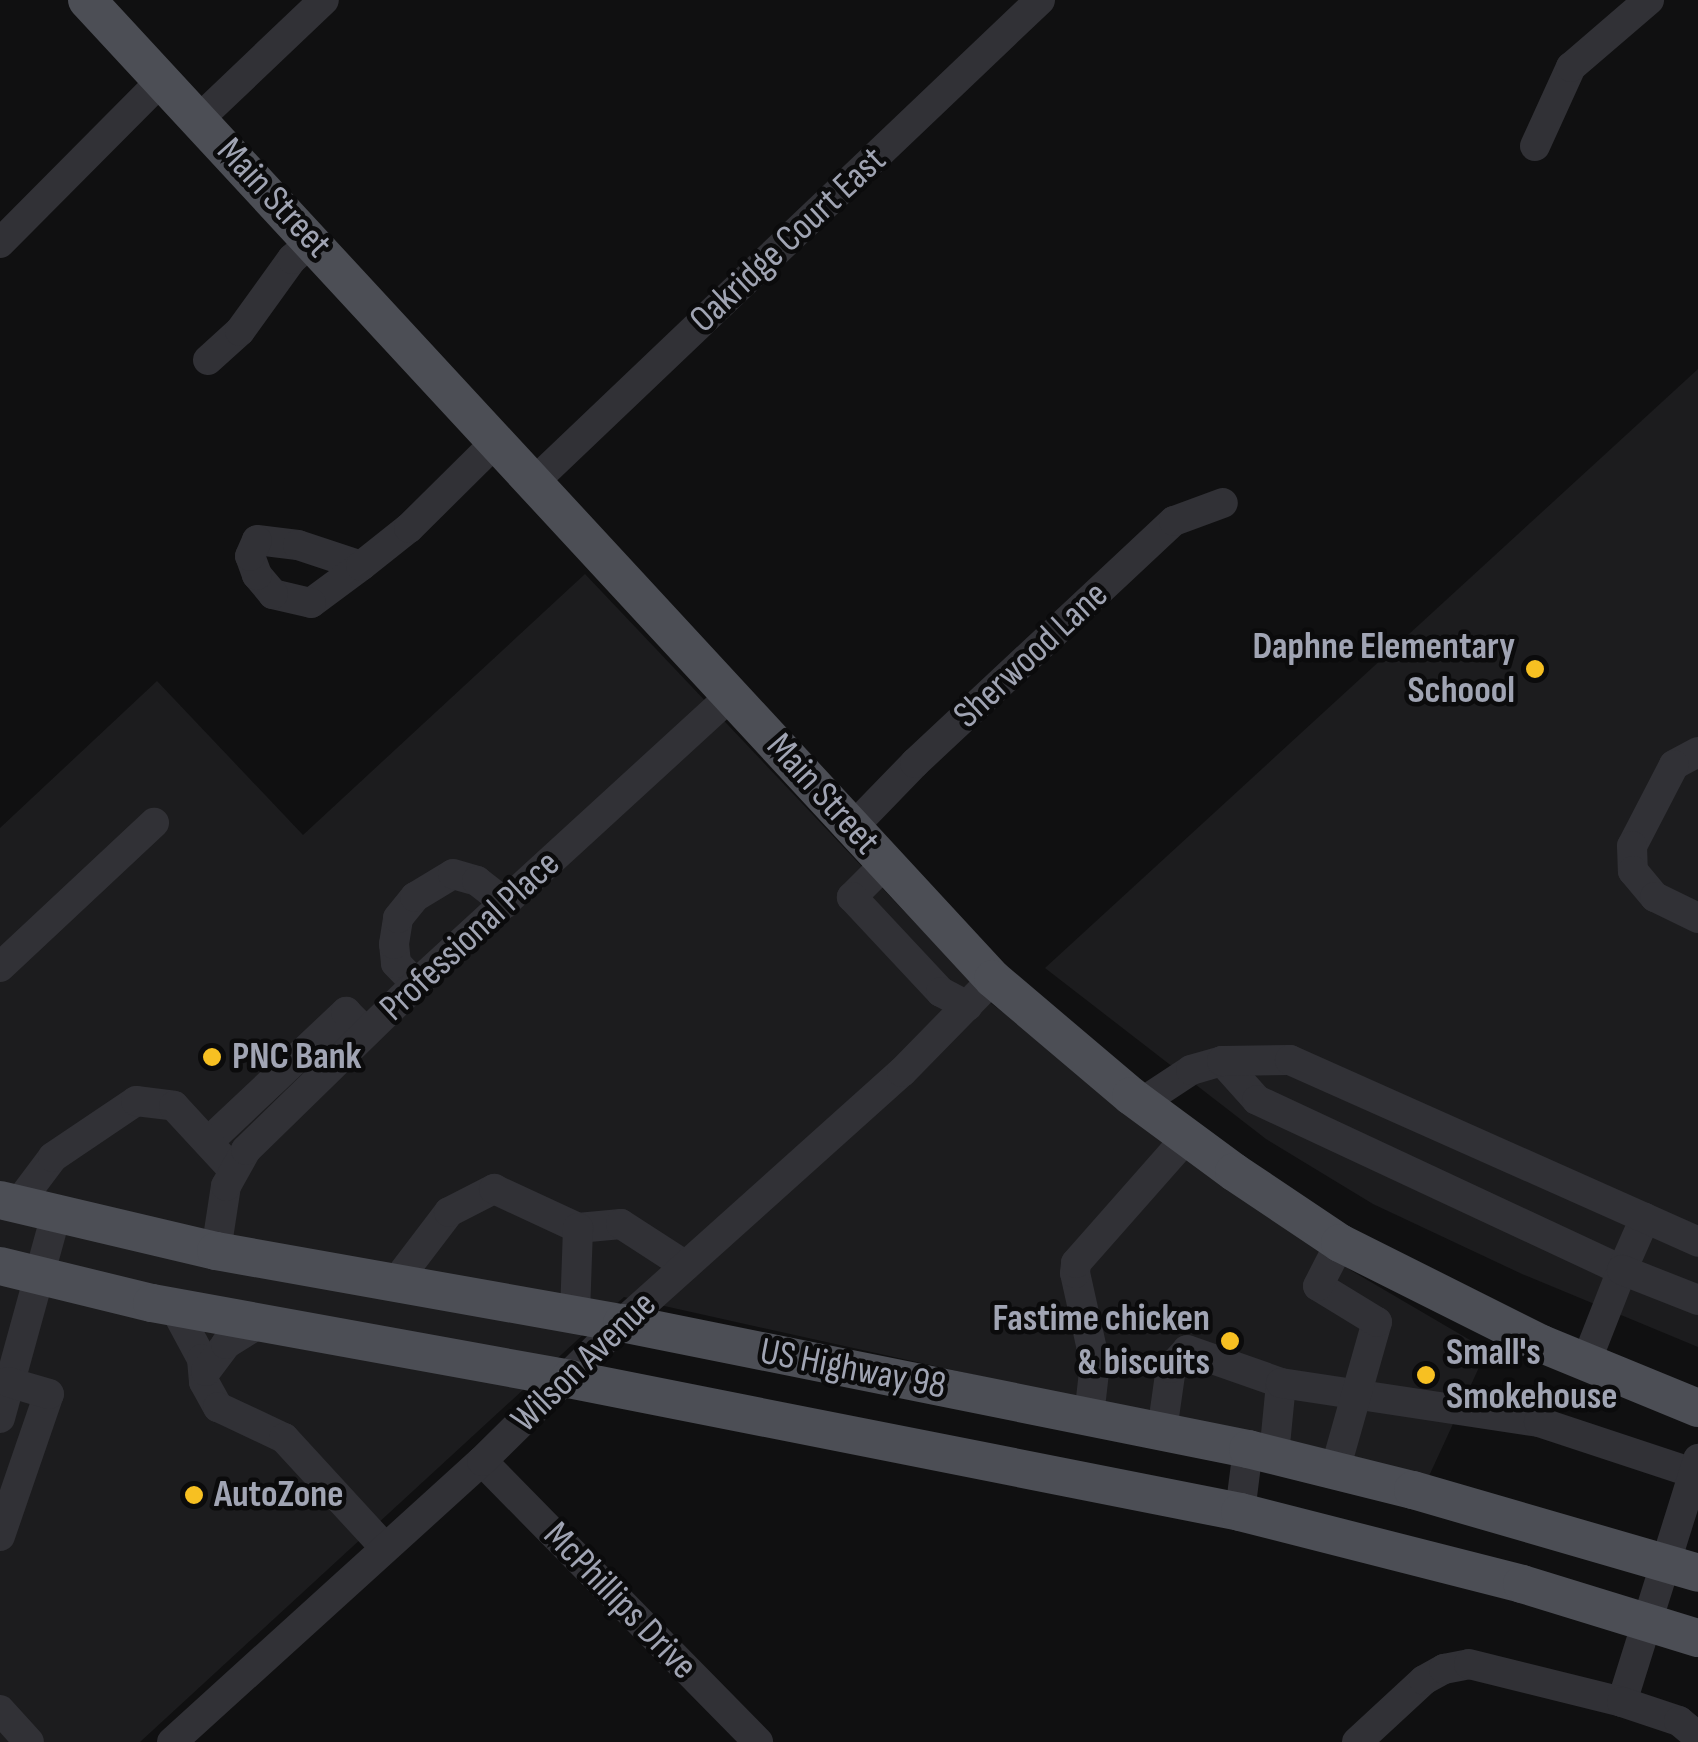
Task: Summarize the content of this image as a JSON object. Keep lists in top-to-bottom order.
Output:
{
  "streets": {
    "main road": ["Main Street", "US Highway 98"],
    "street": [
      "Oakridge Court East",
      "Sherwood Lane",
      "Professional Place",
      "Wilson Avenue",
      "McPhillips Drive"
    ]
  },
  "crossings": [
    ["Main Street", "Oakridge Court East"],
    ["Main Street", "Sherwood Lane"],
    ["Main Street", "Professional Place"],
    ["Main Street", "Wilson Avenue"],
    ["Professional Place", "US Highway 98"],
    ["Wilson Avenue", "US Highway 98"],
    ["Wilson Avenue", "McPhillips Drive"]
  ],
  "places": [
    "Daphne Elementary Schoool",
    "PNC Bank",
    "Fastime chicken & biscuits",
    "Small's Smokehouse",
    "AutoZone"
  ]
}
